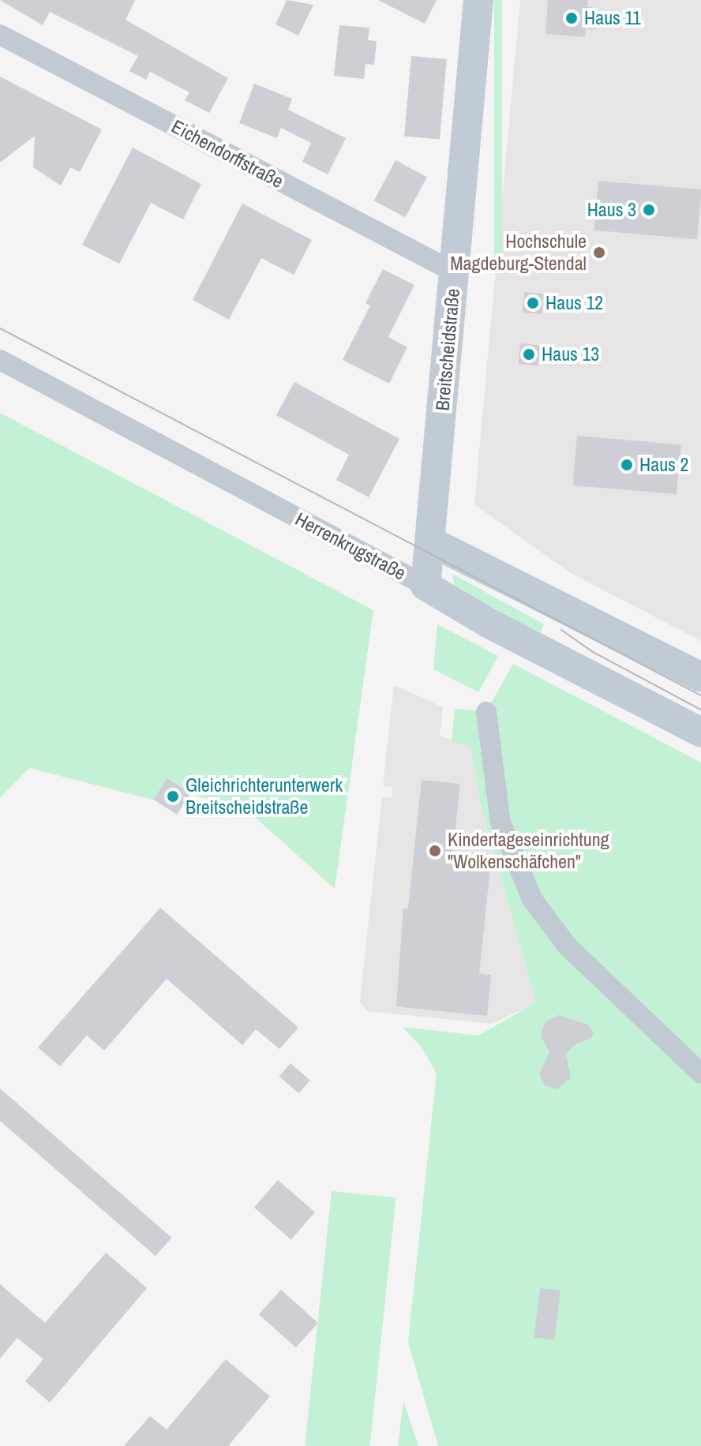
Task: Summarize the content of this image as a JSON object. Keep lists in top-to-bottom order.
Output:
{
  "streets": {
    "street": ["Eichendorffstraße", "Breitscheidstraße", "Herrenkrugstraße"]
  },
  "crossings": [
    ["Eichendorffstraße", "Breitscheidstraße"],
    ["Breitscheidstraße", "Herrenkrugstraße"]
  ],
  "places": [
    "Haus 11",
    "Haus 3",
    "Hochschule Magdeburg-Stendal",
    "Haus 12",
    "Haus 13",
    "Haus 2",
    "Gleichrichterunterwerk Breitscheidstraße",
    "Kindertageseinrichtung \"Wolkenschäfchen\""
  ]
}
